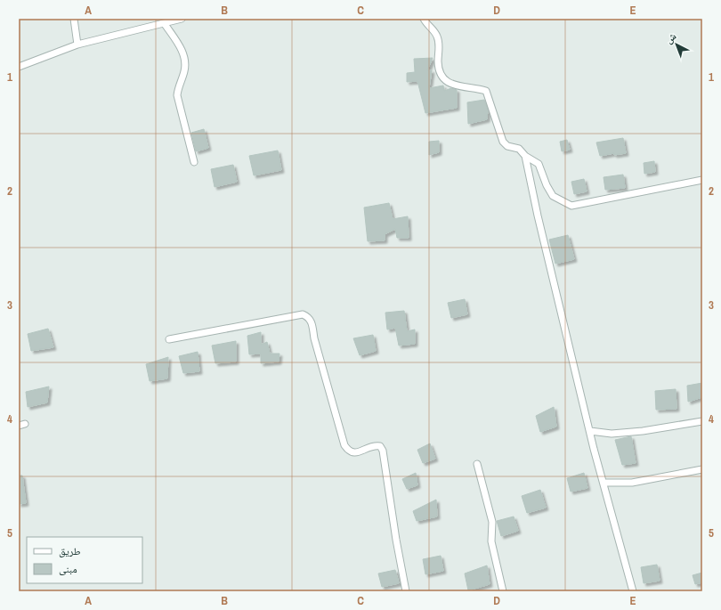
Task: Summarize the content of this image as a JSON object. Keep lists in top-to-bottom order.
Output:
{
  "legend": ["طريق", "مبنى"],
  "north": "top left",
  "grid": {
    "columns": [
      "A",
      "B",
      "C",
      "D",
      "E"
    ],
    "rows": [
      "1",
      "2",
      "3",
      "4",
      "5"
    ]
  }
}
